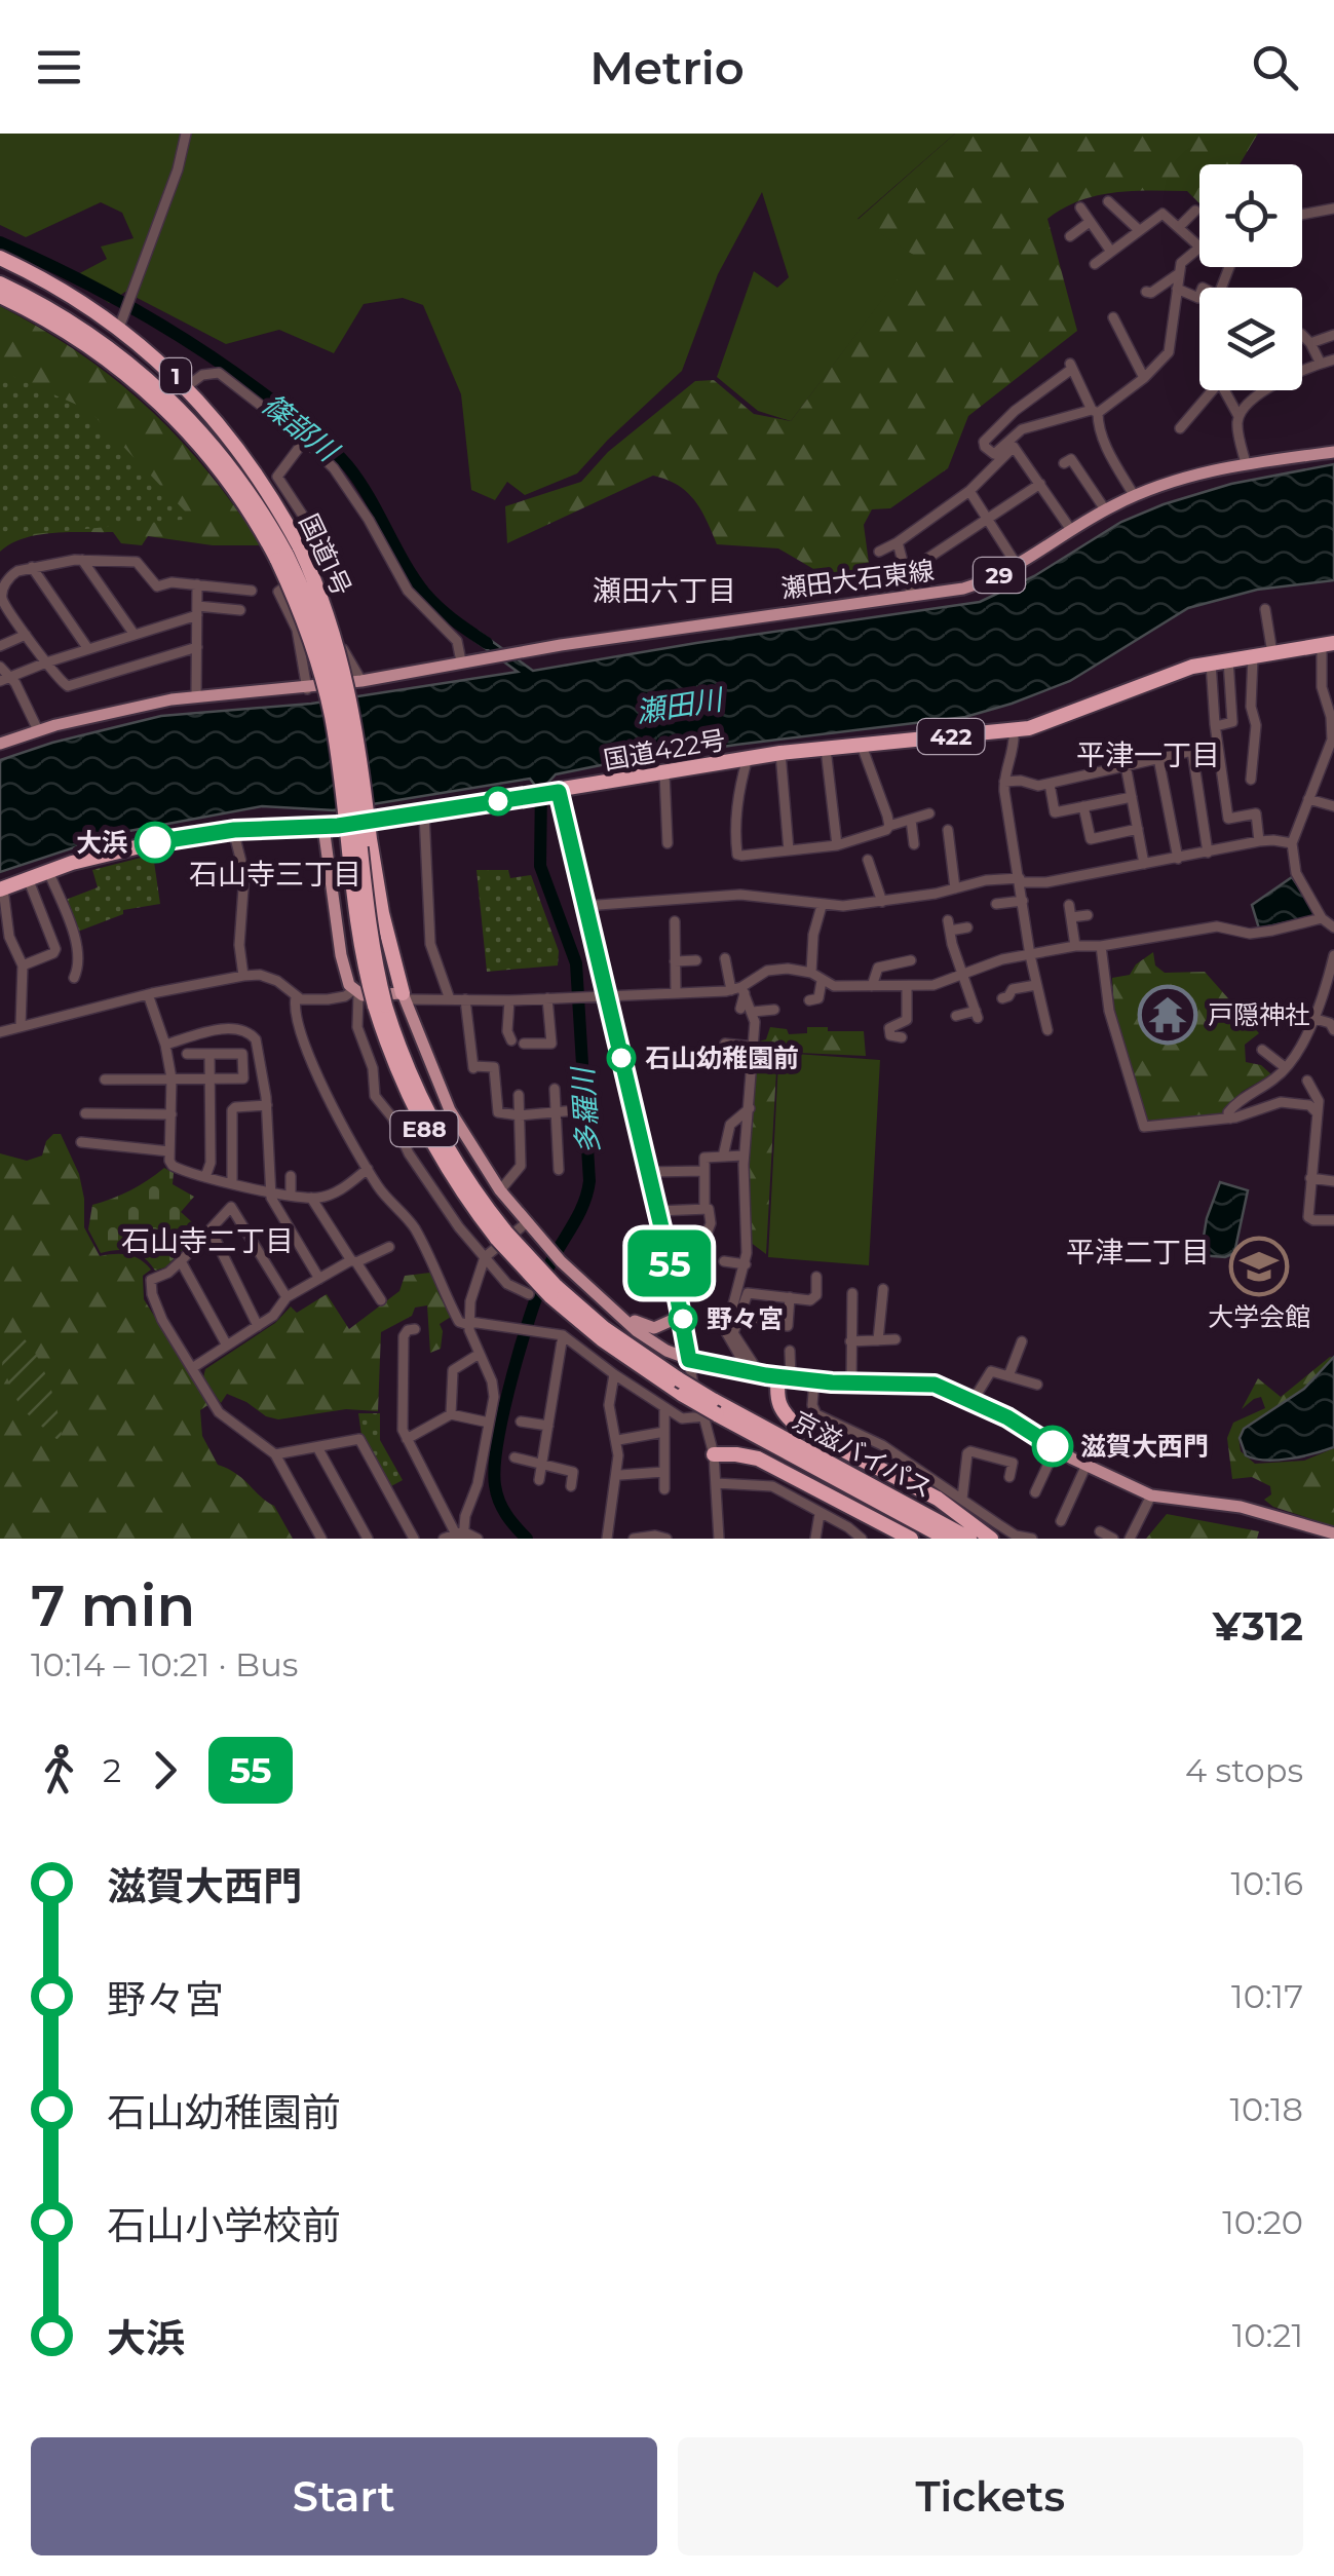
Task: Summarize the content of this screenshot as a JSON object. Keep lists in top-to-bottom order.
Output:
{
  "streets": {
    "highway": [
      "1",
      "国道1号",
      "422",
      "国道422号",
      "E88",
      "京滋バイパス"
    ],
    "main road": ["29", "瀬田大石東線"]
  },
  "crossings": [
    ["国道1号", "京滋バイパス"]
  ],
  "districts": [
    "瀬田六丁目",
    "平津一丁目",
    "石山寺三丁目",
    "石山寺二丁目",
    "平津二丁目"
  ],
  "water": ["篠部川", "瀬田川", "多羅川"],
  "places": {
    "other": [
      "大浜",
      "石山幼稚園前",
      "野々宮",
      "滋賀大西門"
    ],
    "temple": ["戸隠神社"],
    "school or university": ["大学会館"]
  },
  "lines": ["bus line 55"],
  "page": {
    "header": "Metrio",
    "on_map": "55",
    "heading": ["7 min", "10:14 – 10:21 · Bus", "¥312"],
    "legs": ["2", "55", "4 stops"],
    "list": [
      {
        "name": "滋賀大西門",
        "value": "10:16"
      },
      {
        "name": "野々宮",
        "value": "10:17"
      },
      {
        "name": "石山幼稚園前",
        "value": "10:18"
      },
      {
        "name": "石山小学校前",
        "value": "10:20"
      },
      {
        "name": "大浜",
        "value": "10:21"
      }
    ],
    "buttons": ["Start", "Tickets"]
  }
}
